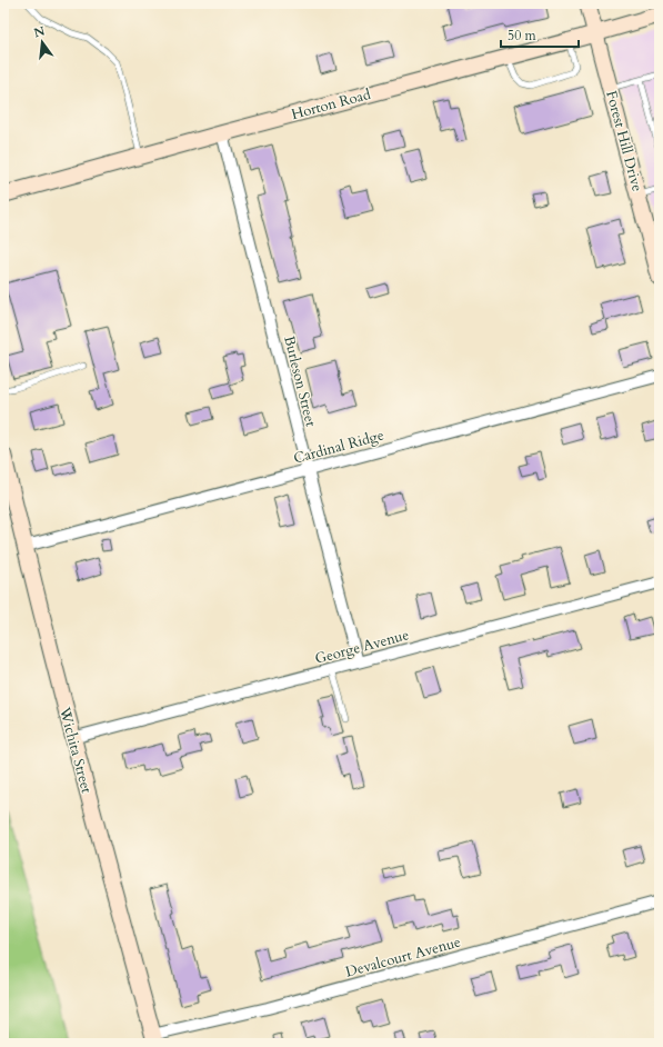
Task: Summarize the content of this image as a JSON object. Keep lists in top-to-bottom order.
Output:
{
  "streets": {
    "street": [
      "Horton Road",
      "Forest Hill Drive",
      "Burleson Street",
      "Cardinal Ridge",
      "George Avenue",
      "Wichita Street",
      "Devalcourt Avenue"
    ]
  },
  "crossings": [
    ["Horton Road", "Forest Hill Drive"],
    ["Horton Road", "Burleson Street"],
    ["Burleson Street", "Cardinal Ridge"],
    ["Burleson Street", "George Avenue"],
    ["Cardinal Ridge", "Wichita Street"],
    ["George Avenue", "Wichita Street"],
    ["Wichita Street", "Devalcourt Avenue"]
  ],
  "scale_bar": "50 m",
  "north": "top"
}
